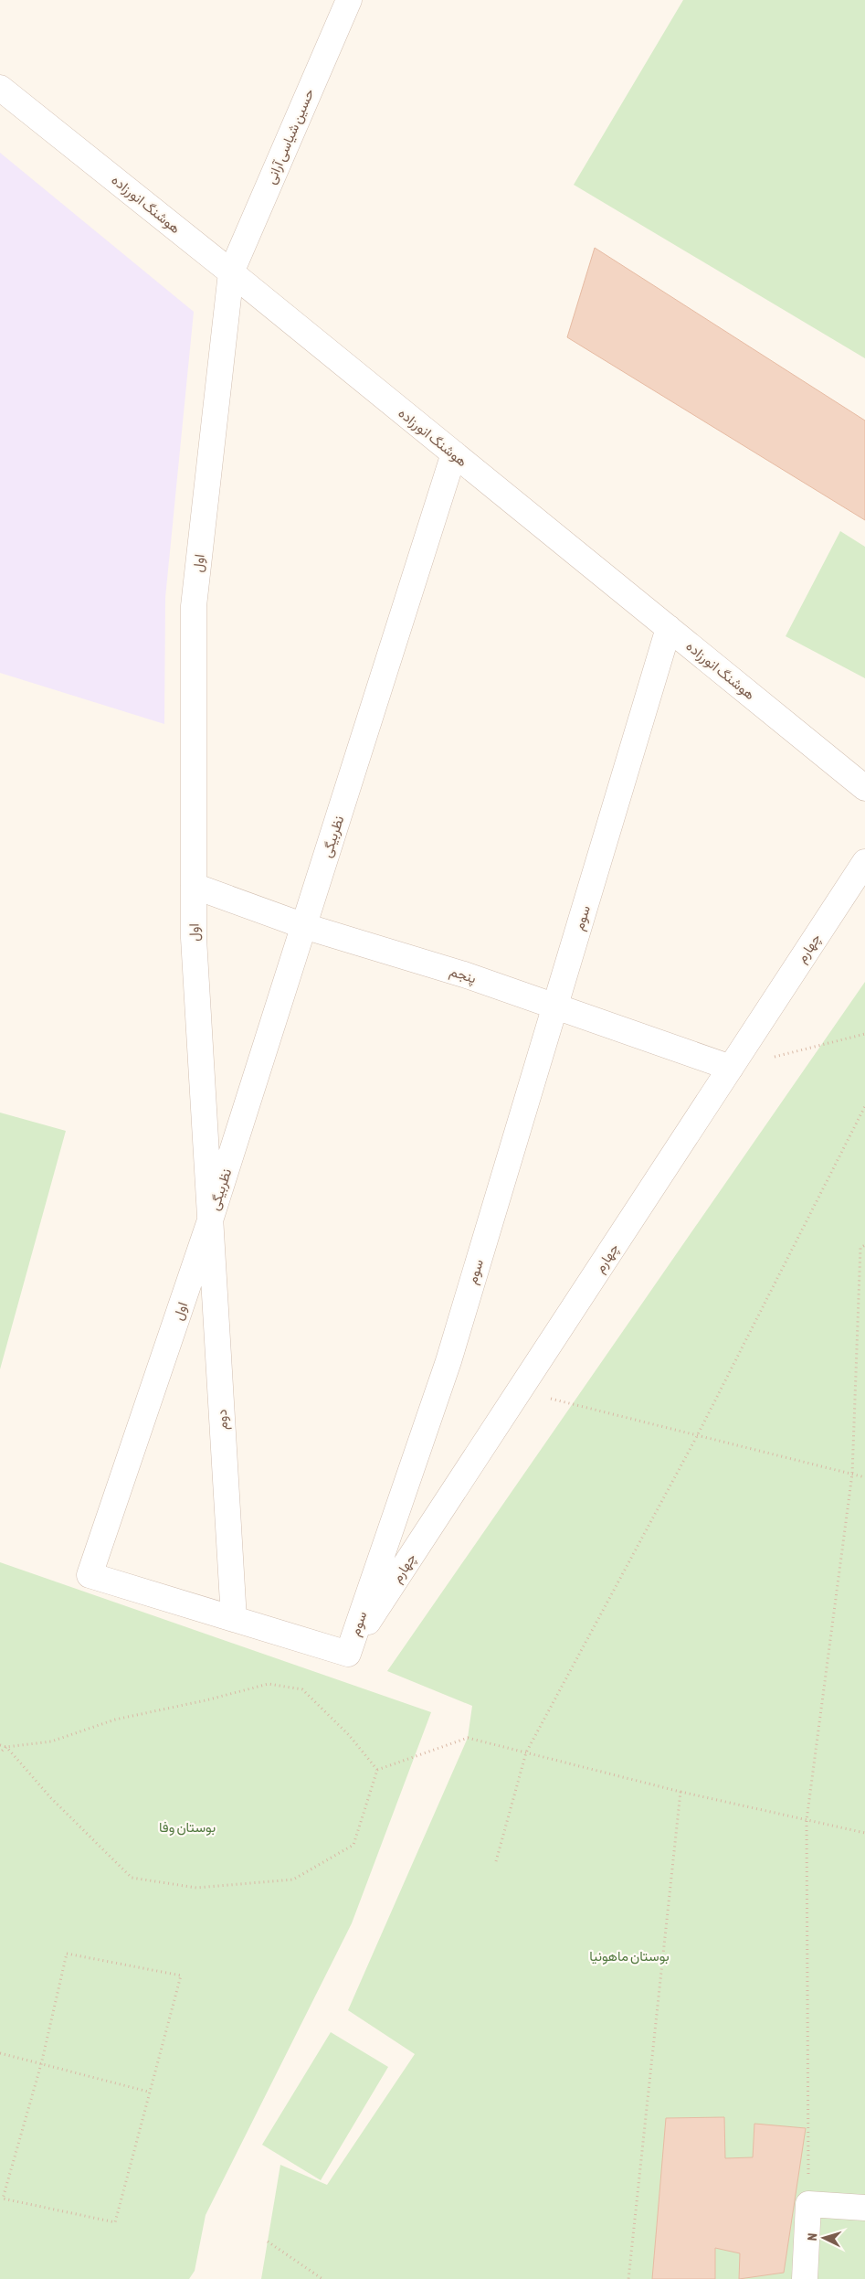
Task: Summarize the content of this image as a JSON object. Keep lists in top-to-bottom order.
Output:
{
  "streets": {
    "street": [
      "حسین شیاسی آرانی",
      "هوشنگ انورزاده",
      "اول",
      "نظربیگی",
      "سوم",
      "چهارم",
      "پنجم",
      "دوم"
    ]
  },
  "crossings": [
    ["حسین شیاسی آرانی", "هوشنگ انورزاده"],
    ["حسین شیاسی آرانی", "اول"],
    ["هوشنگ انورزاده", "اول"],
    ["هوشنگ انورزاده", "نظربیگی"],
    ["هوشنگ انورزاده", "سوم"],
    ["اول", "نظربیگی"],
    ["اول", "سوم"],
    ["اول", "پنجم"],
    ["اول", "دوم"],
    ["نظربیگی", "پنجم"],
    ["نظربیگی", "دوم"],
    ["سوم", "چهارم"],
    ["سوم", "پنجم"],
    ["سوم", "دوم"],
    ["چهارم", "پنجم"]
  ],
  "parks": ["بوستان وفا", "بوستان ماهونیا"],
  "north": "left"
}
